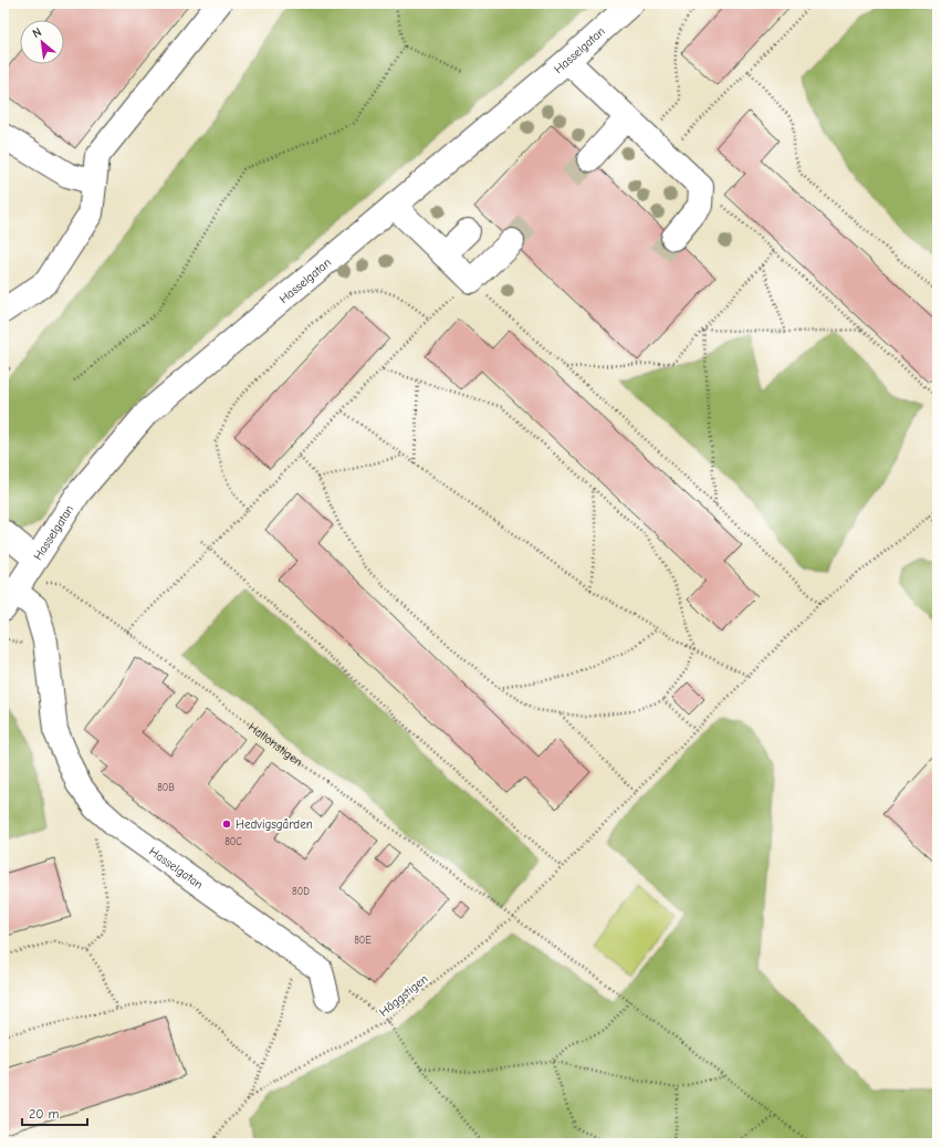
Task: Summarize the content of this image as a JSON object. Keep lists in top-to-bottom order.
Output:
{
  "streets": {
    "street": ["Hasselgatan"],
    "path": ["Hallonstigen", "Häggstigen"]
  },
  "crossings": [
    ["Hallonstigen", "Häggstigen"]
  ],
  "places": ["Hedvigsgården"],
  "house_numbers": [
    "80B",
    "80C",
    "80D",
    "80E"
  ],
  "scale_bar": "20 m",
  "north": "top left"
}
